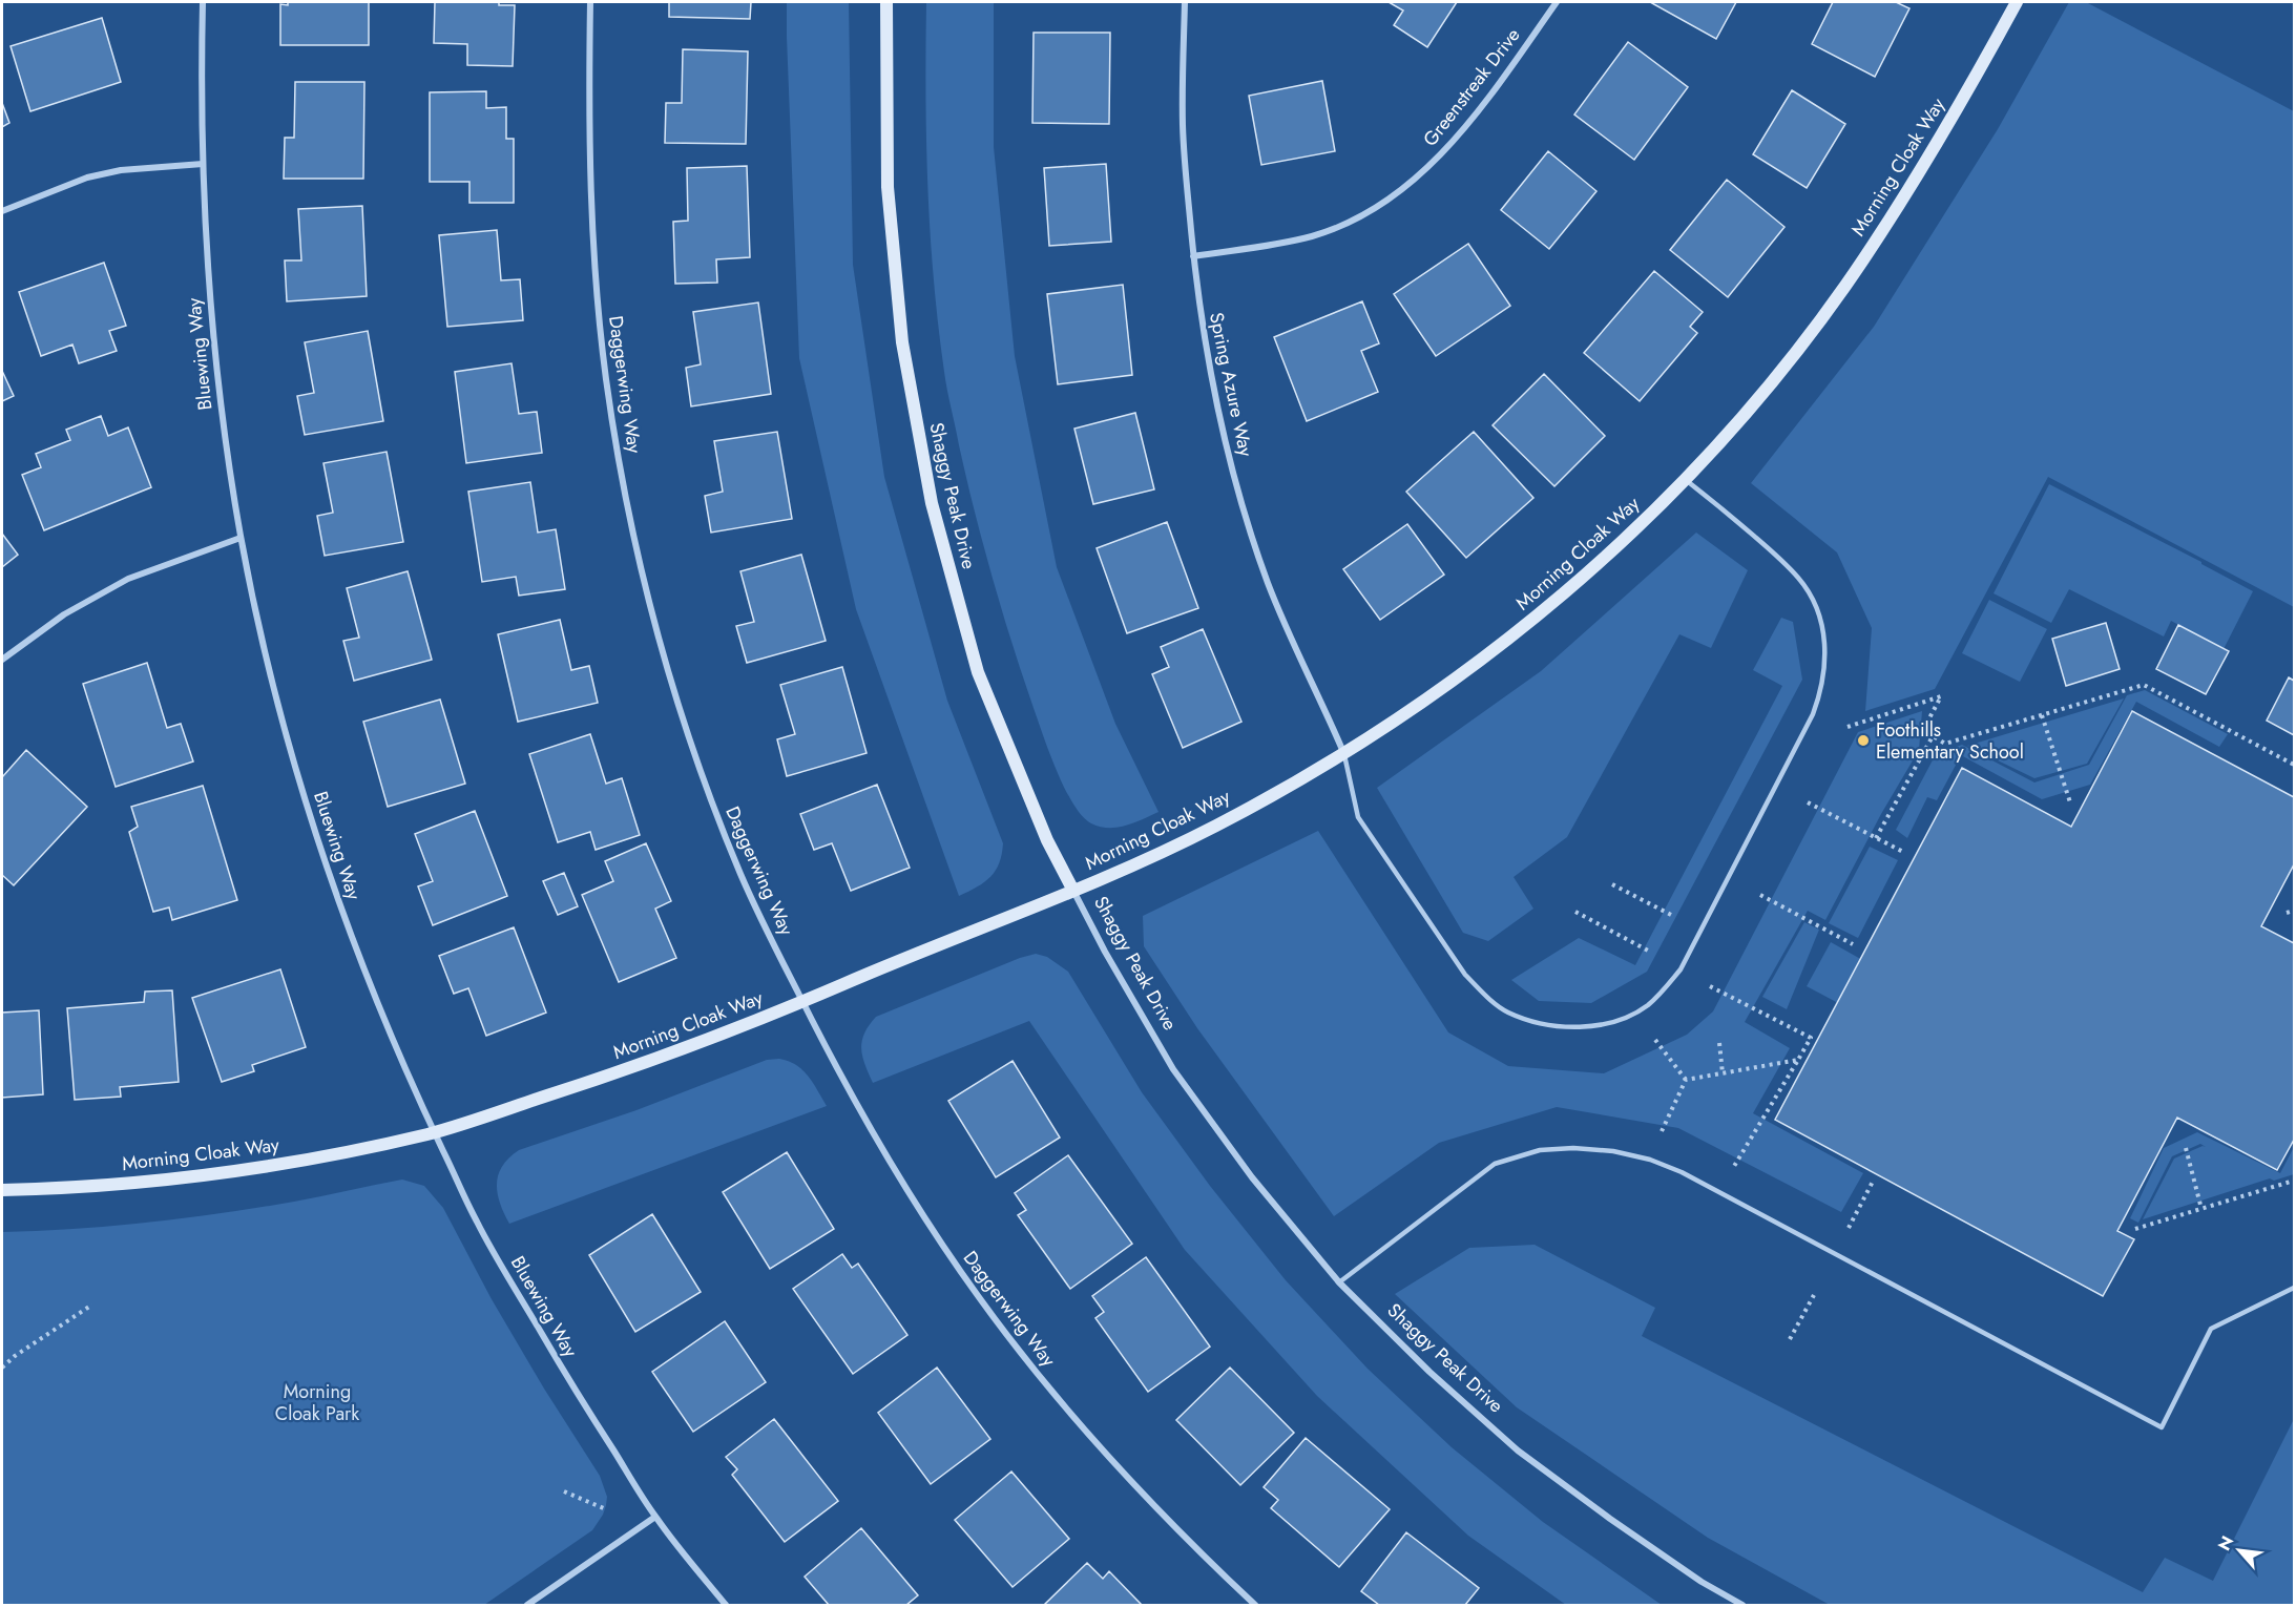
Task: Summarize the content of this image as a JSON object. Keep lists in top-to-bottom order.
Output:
{
  "streets": {
    "street": [
      "Greenstreak Drive",
      "Morning Cloak Way",
      "Bluewing Way",
      "Daggerwing Way",
      "Spring Azure Way",
      "Shaggy Peak Drive"
    ]
  },
  "crossings": [
    ["Greenstreak Drive", "Spring Azure Way"],
    ["Morning Cloak Way", "Bluewing Way"],
    ["Morning Cloak Way", "Daggerwing Way"],
    ["Morning Cloak Way", "Spring Azure Way"],
    ["Morning Cloak Way", "Shaggy Peak Drive"]
  ],
  "parks": ["Morning Cloak Park"],
  "places": ["Foothills Elementary School"],
  "north": "top left"
}
